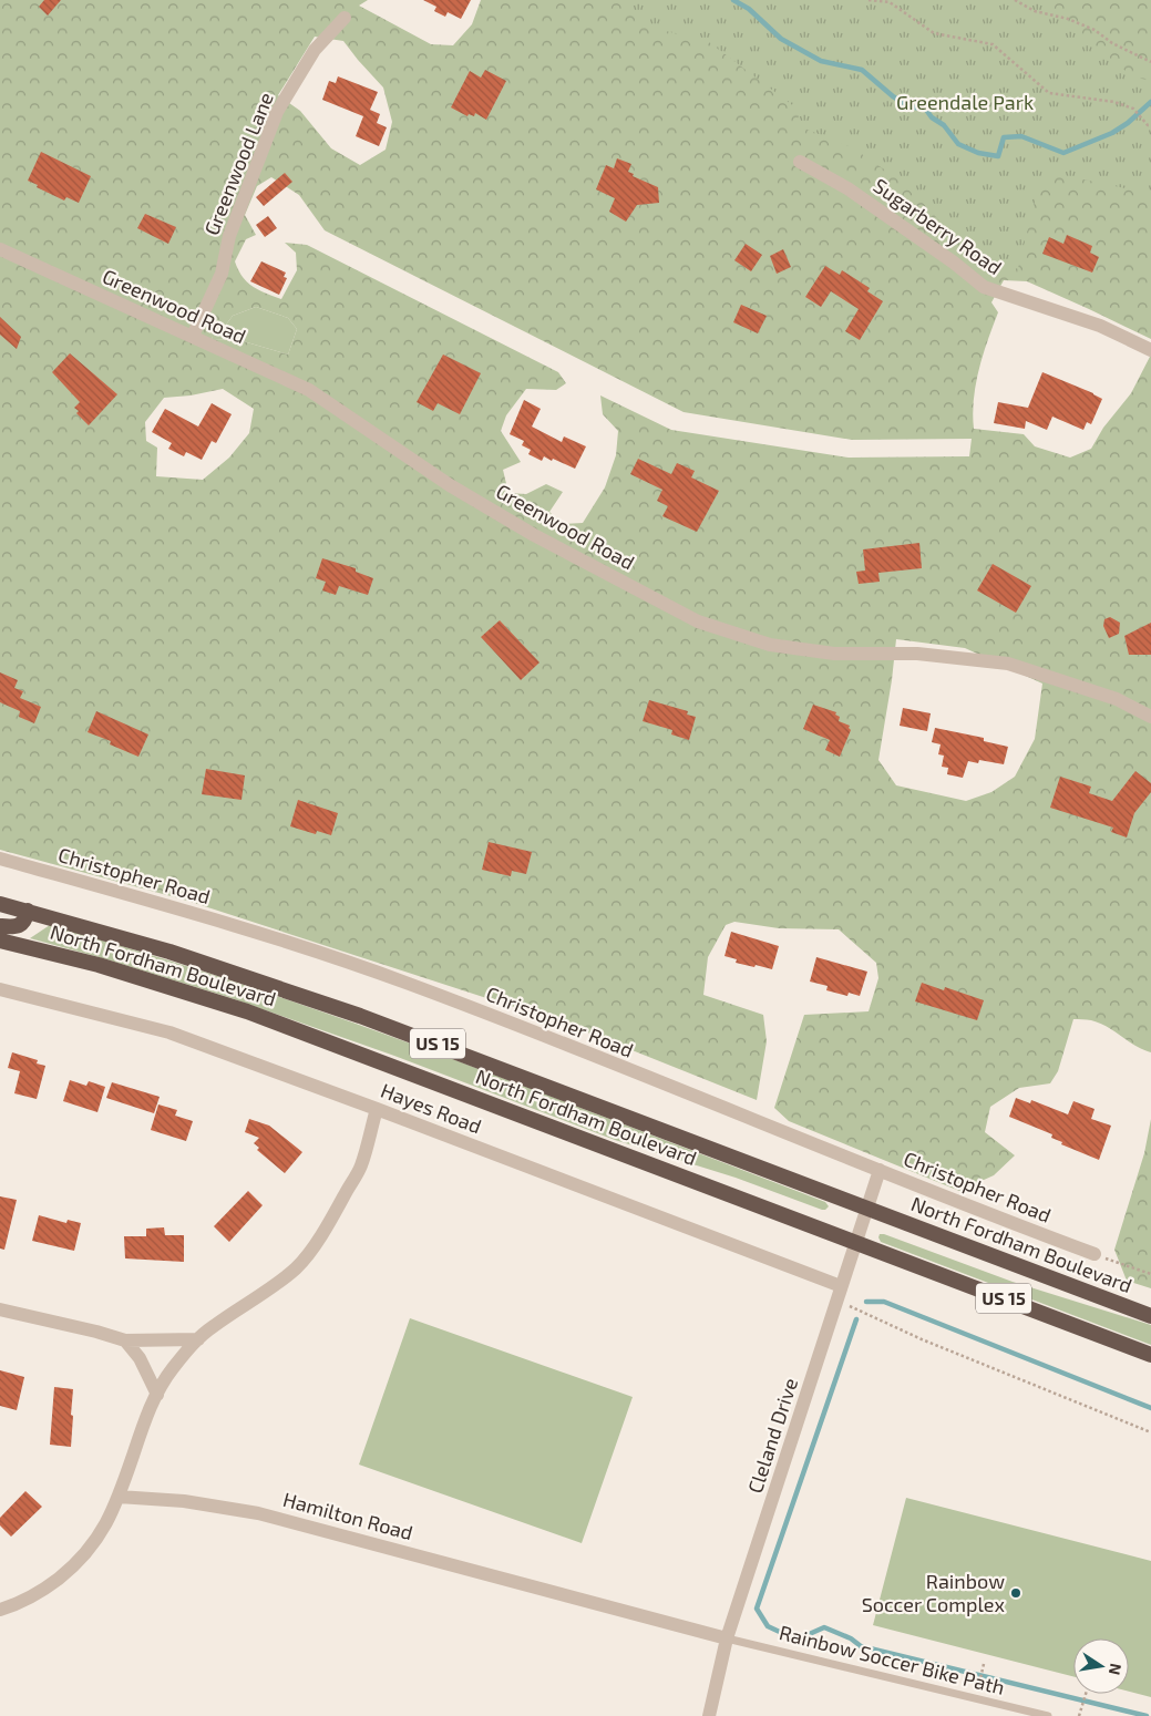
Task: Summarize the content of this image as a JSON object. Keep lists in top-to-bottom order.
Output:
{
  "streets": {
    "highway": ["North Fordham Boulevard", "US 15"],
    "street": [
      "Greenwood Lane",
      "Sugarberry Road",
      "Greenwood Road",
      "Christopher Road",
      "Hayes Road",
      "Cleland Drive",
      "Hamilton Road"
    ],
    "lane": ["Rainbow Soccer Bike Path"]
  },
  "crossings": [
    ["Greenwood Lane", "Greenwood Road"],
    ["Christopher Road", "Cleland Drive"],
    ["North Fordham Boulevard", "Cleland Drive"],
    ["Hayes Road", "Cleland Drive"],
    ["Cleland Drive", "Hamilton Road"],
    ["Cleland Drive", "Rainbow Soccer Bike Path"],
    ["Hamilton Road", "Rainbow Soccer Bike Path"]
  ],
  "parks": ["Greendale Park"],
  "places": ["Rainbow Soccer Complex"],
  "north": "right"
}
